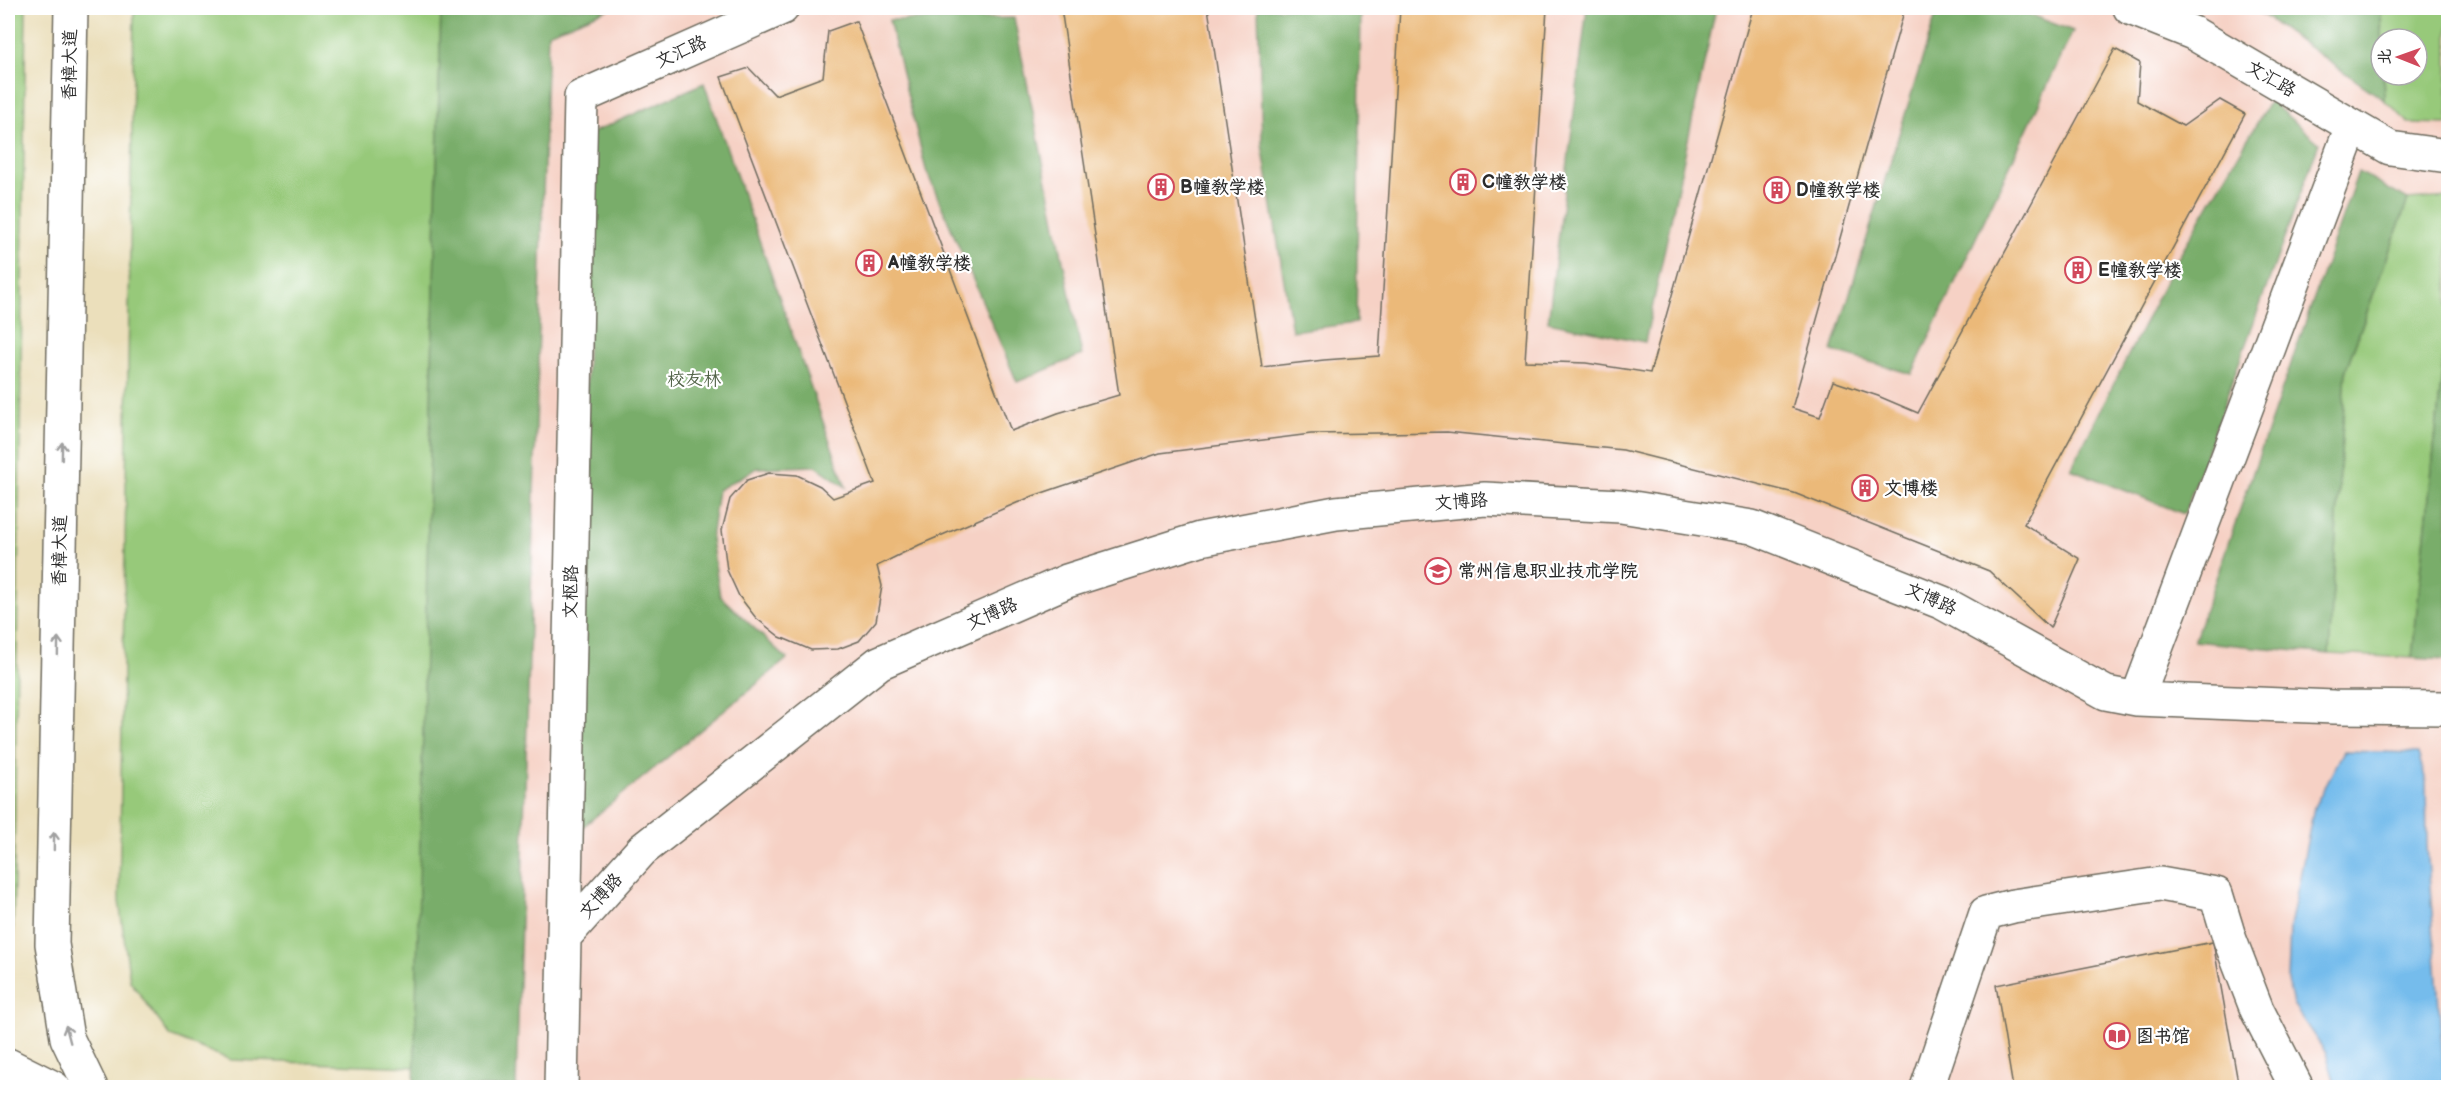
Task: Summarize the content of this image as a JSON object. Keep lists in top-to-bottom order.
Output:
{
  "streets": {
    "street": [
      "文汇路",
      "香樟大道",
      "文博路",
      "文枢路"
    ]
  },
  "crossings": [
    ["文汇路", "文枢路"],
    ["文博路", "文枢路"]
  ],
  "one_way": ["香樟大道"],
  "parks": ["校友林"],
  "places": {
    "building": [
      "C幢教学楼",
      "B幢教学楼",
      "D幢教学楼",
      "A幢教学楼",
      "E幢教学楼",
      "文博楼"
    ],
    "school or university": ["常州信息职业技术学院"],
    "library": ["图书馆"]
  },
  "north": "left"
}
